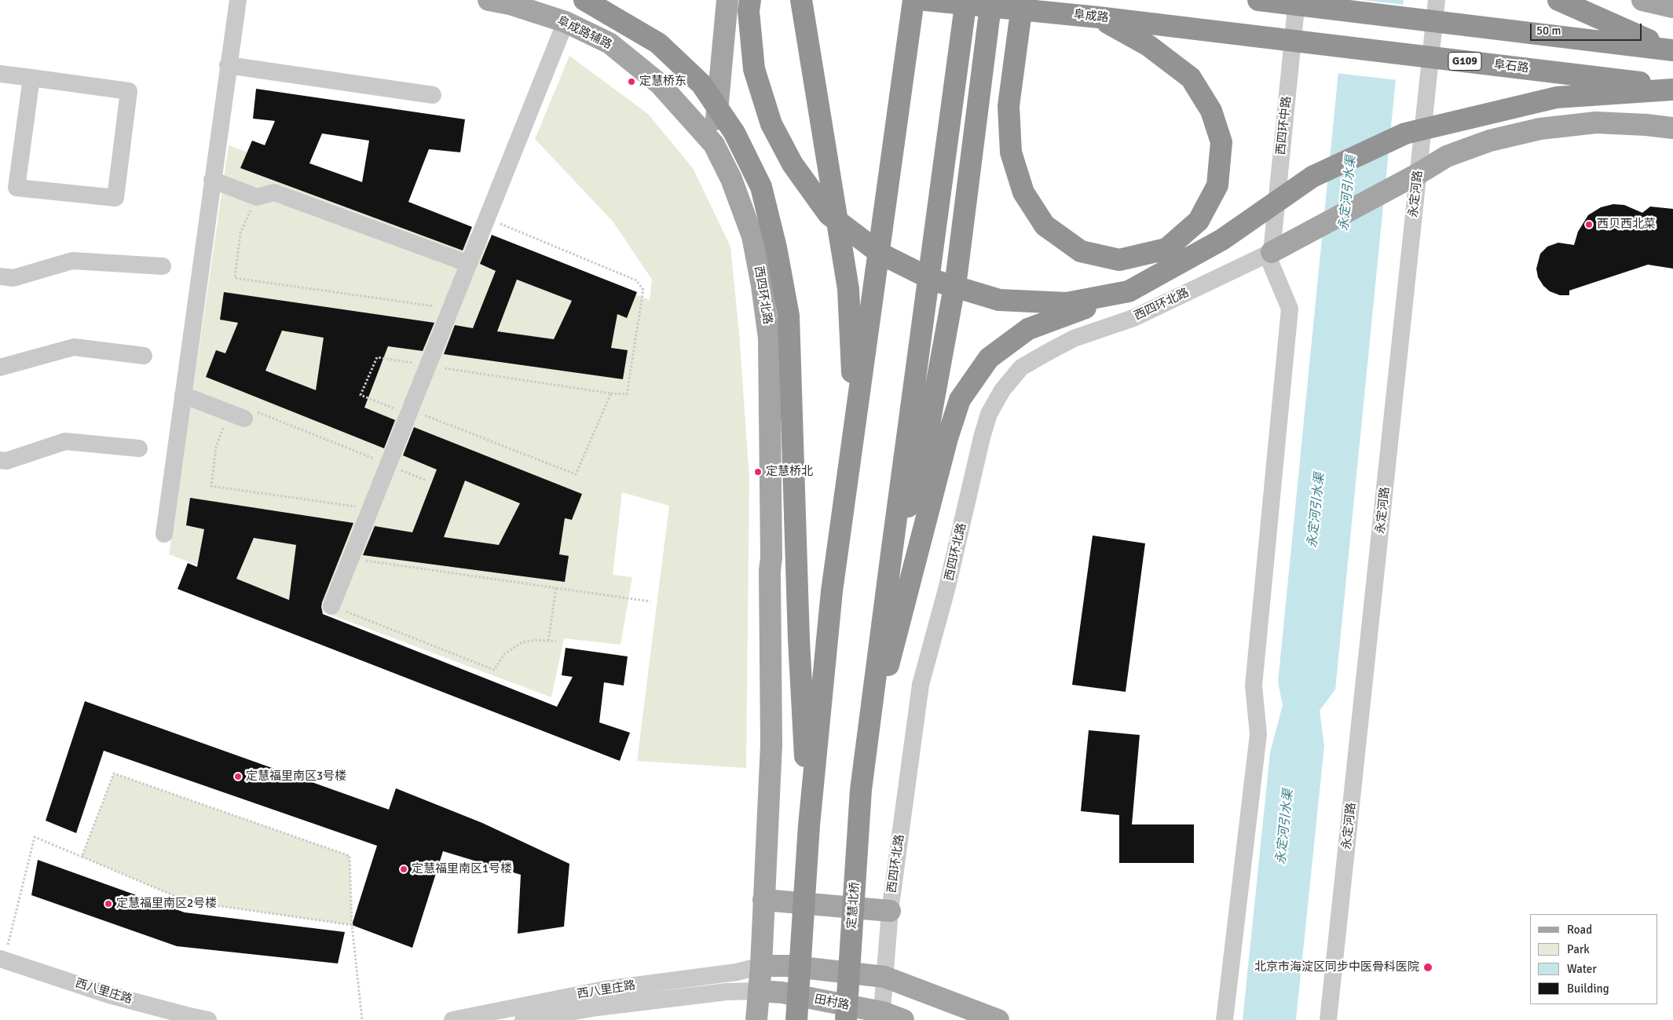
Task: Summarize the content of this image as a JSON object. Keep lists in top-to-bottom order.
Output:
{
  "streets": {
    "highway": [
      "阜成路",
      "G109",
      "阜石路",
      "定慧北桥"
    ],
    "main road": ["阜成路辅路", "西四环北路", "田村路"],
    "street": ["西四环中路", "永定河路", "西八里庄路"]
  },
  "crossings": [
    ["阜成路", "阜石路"],
    ["阜成路辅路", "西四环北路"],
    ["西四环中路", "西四环北路"],
    ["西四环北路", "西八里庄路"],
    ["西四环北路", "田村路"],
    ["西八里庄路", "田村路"]
  ],
  "water": ["永定河引水渠"],
  "places": [
    "定慧桥东",
    "西贝西北菜",
    "定慧桥北",
    "定慧福里南区3号楼",
    "定慧福里南区1号楼",
    "定慧福里南区2号楼",
    "北京市海淀区同步中医骨科医院"
  ],
  "legend": [
    "Road",
    "Park",
    "Water",
    "Building"
  ],
  "scale_bar": "50 m"
}
